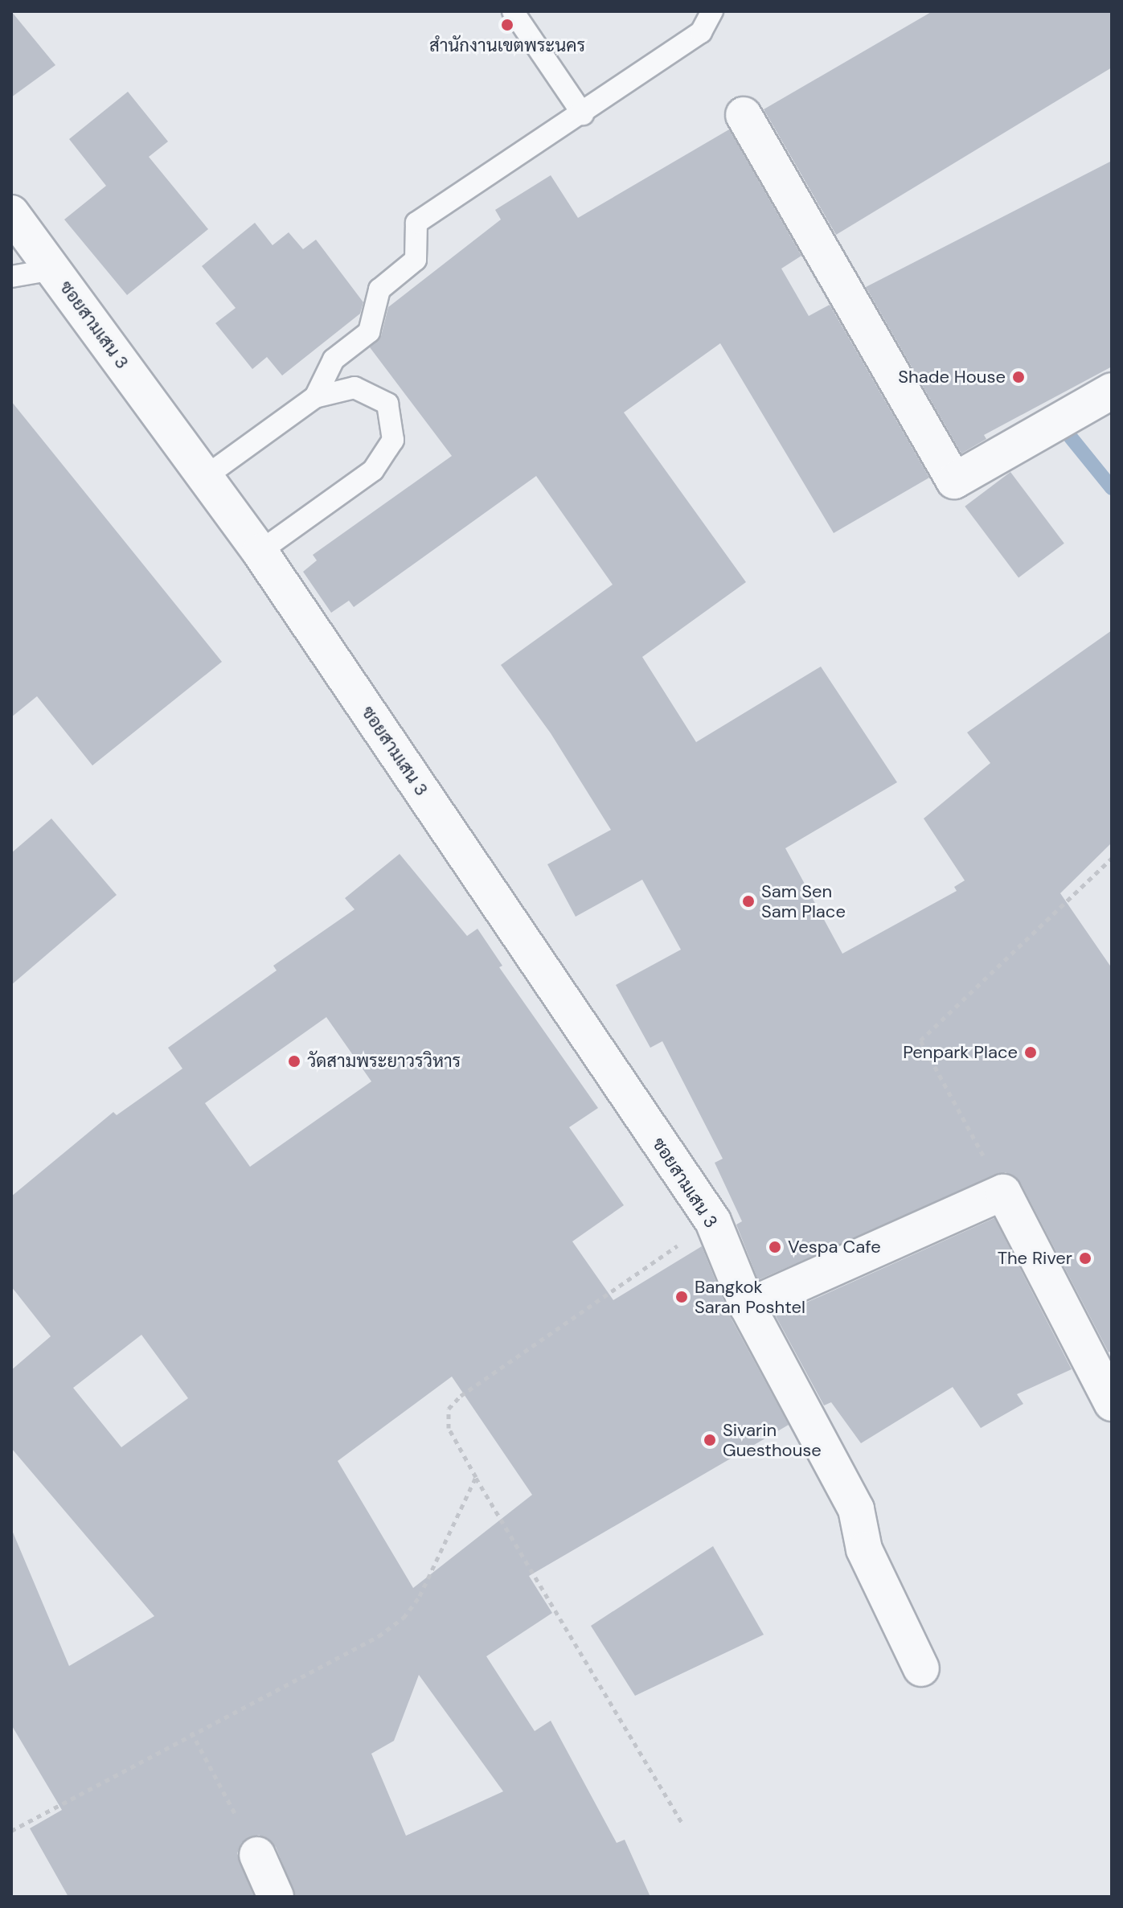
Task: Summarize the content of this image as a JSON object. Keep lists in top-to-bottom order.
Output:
{
  "streets": {
    "street": ["ซอยสามเสน 3"]
  },
  "places": [
    "สำนักงานเขตพระนคร",
    "Shade House",
    "Sam Sen Sam Place",
    "Penpark Place",
    "วัดสามพระยาวรวิหาร",
    "Vespa Cafe",
    "The River",
    "Bangkok Saran Poshtel",
    "Sivarin Guesthouse"
  ]
}
